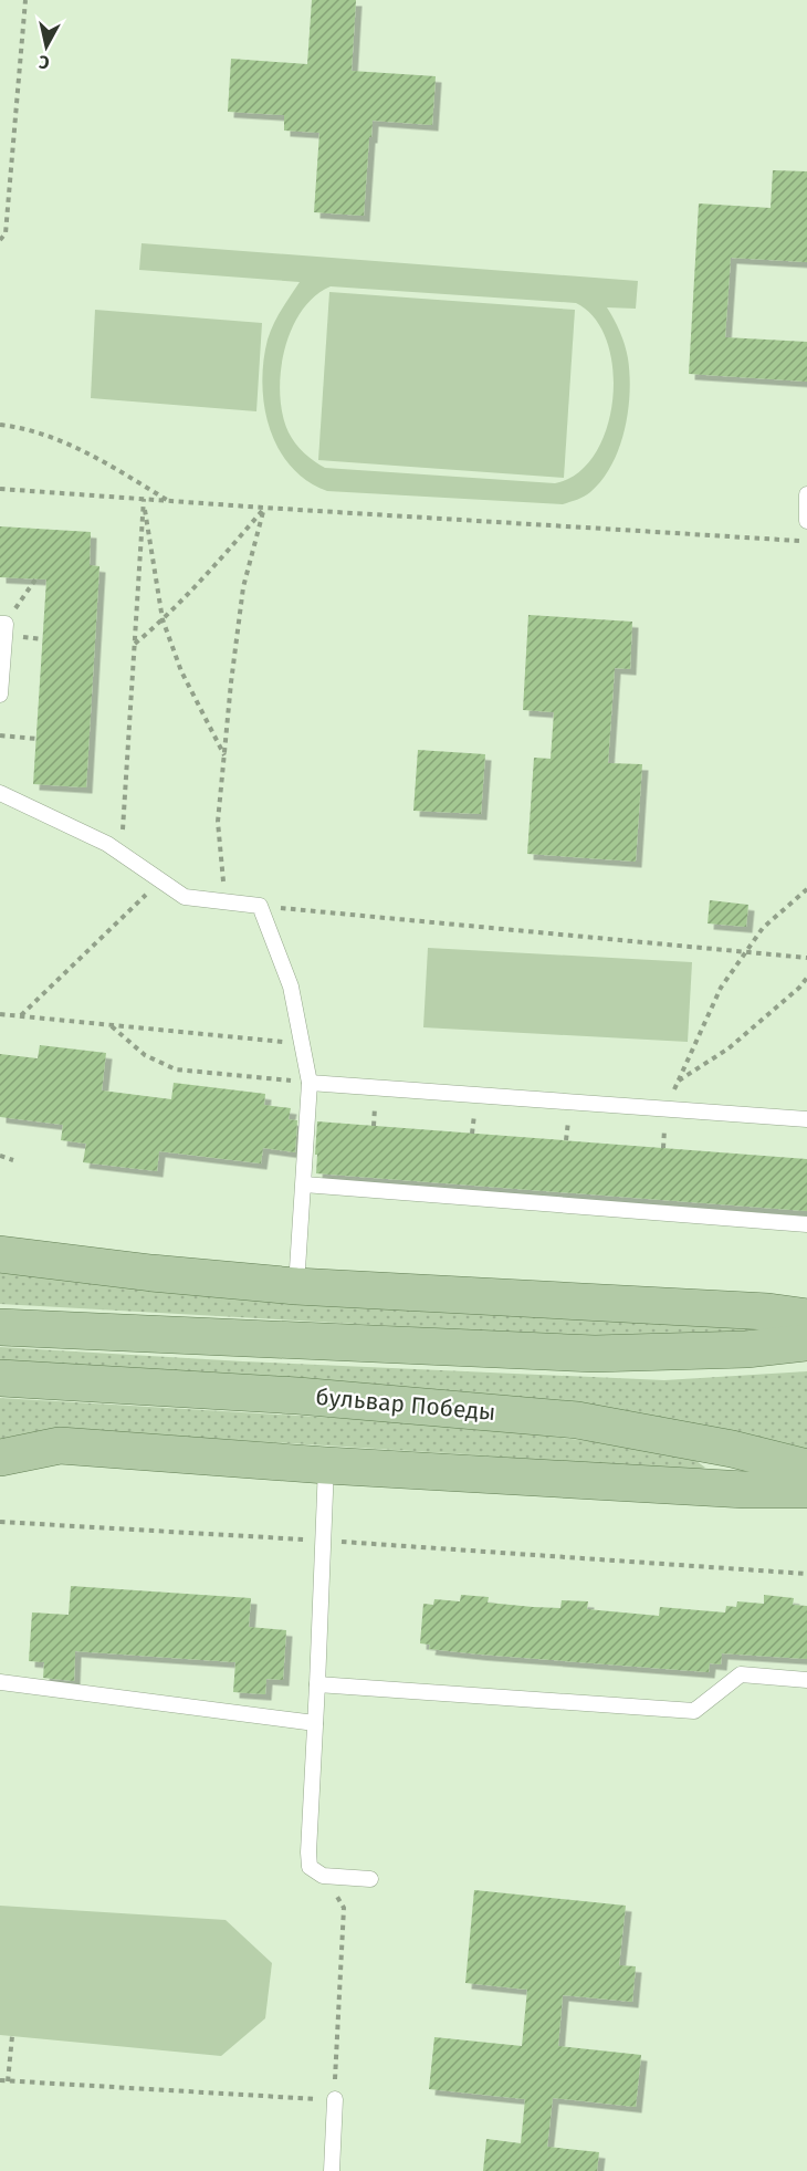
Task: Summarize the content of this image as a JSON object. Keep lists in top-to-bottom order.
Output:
{
  "streets": {
    "main road": ["бульвар Победы"]
  },
  "north": "bottom"
}
